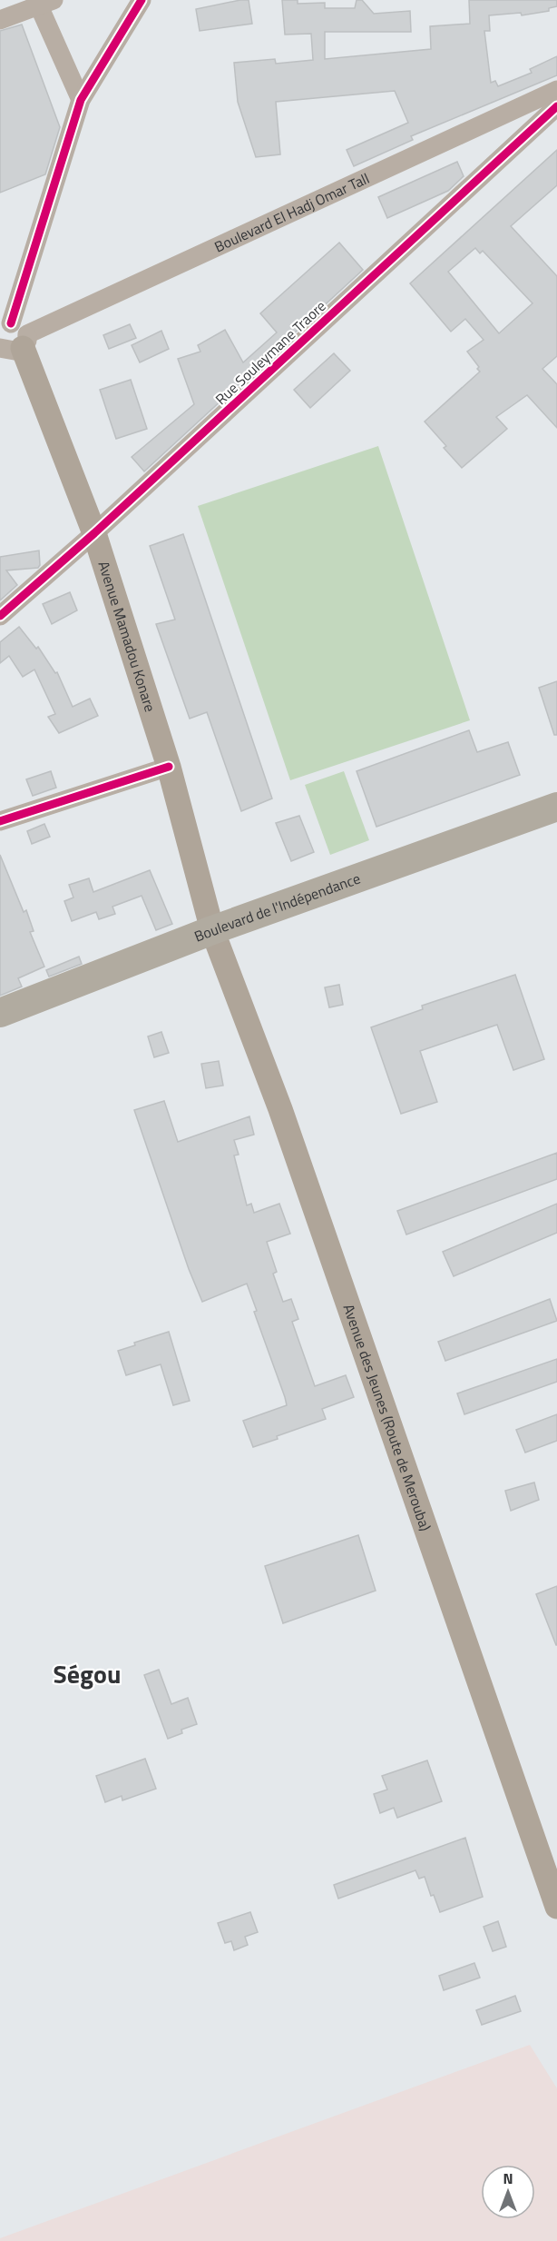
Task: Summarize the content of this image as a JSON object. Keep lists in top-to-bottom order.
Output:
{
  "streets": {
    "highway": ["Boulevard de l'Indépendance"],
    "main road": ["Avenue Mamadou Konare", "Avenue des Jeunes (Route de Merouba)"],
    "street": ["Boulevard El Hadj Omar Tall", "Rue Souleymane Traore"]
  },
  "crossings": [
    ["Boulevard El Hadj Omar Tall", "Avenue Mamadou Konare"],
    ["Rue Souleymane Traore", "Avenue Mamadou Konare"],
    ["Avenue Mamadou Konare", "Boulevard de l'Indépendance"],
    ["Avenue Mamadou Konare", "Avenue des Jeunes (Route de Merouba)"],
    ["Boulevard de l'Indépendance", "Avenue des Jeunes (Route de Merouba)"]
  ],
  "districts": ["Ségou"],
  "north": "top"
}
